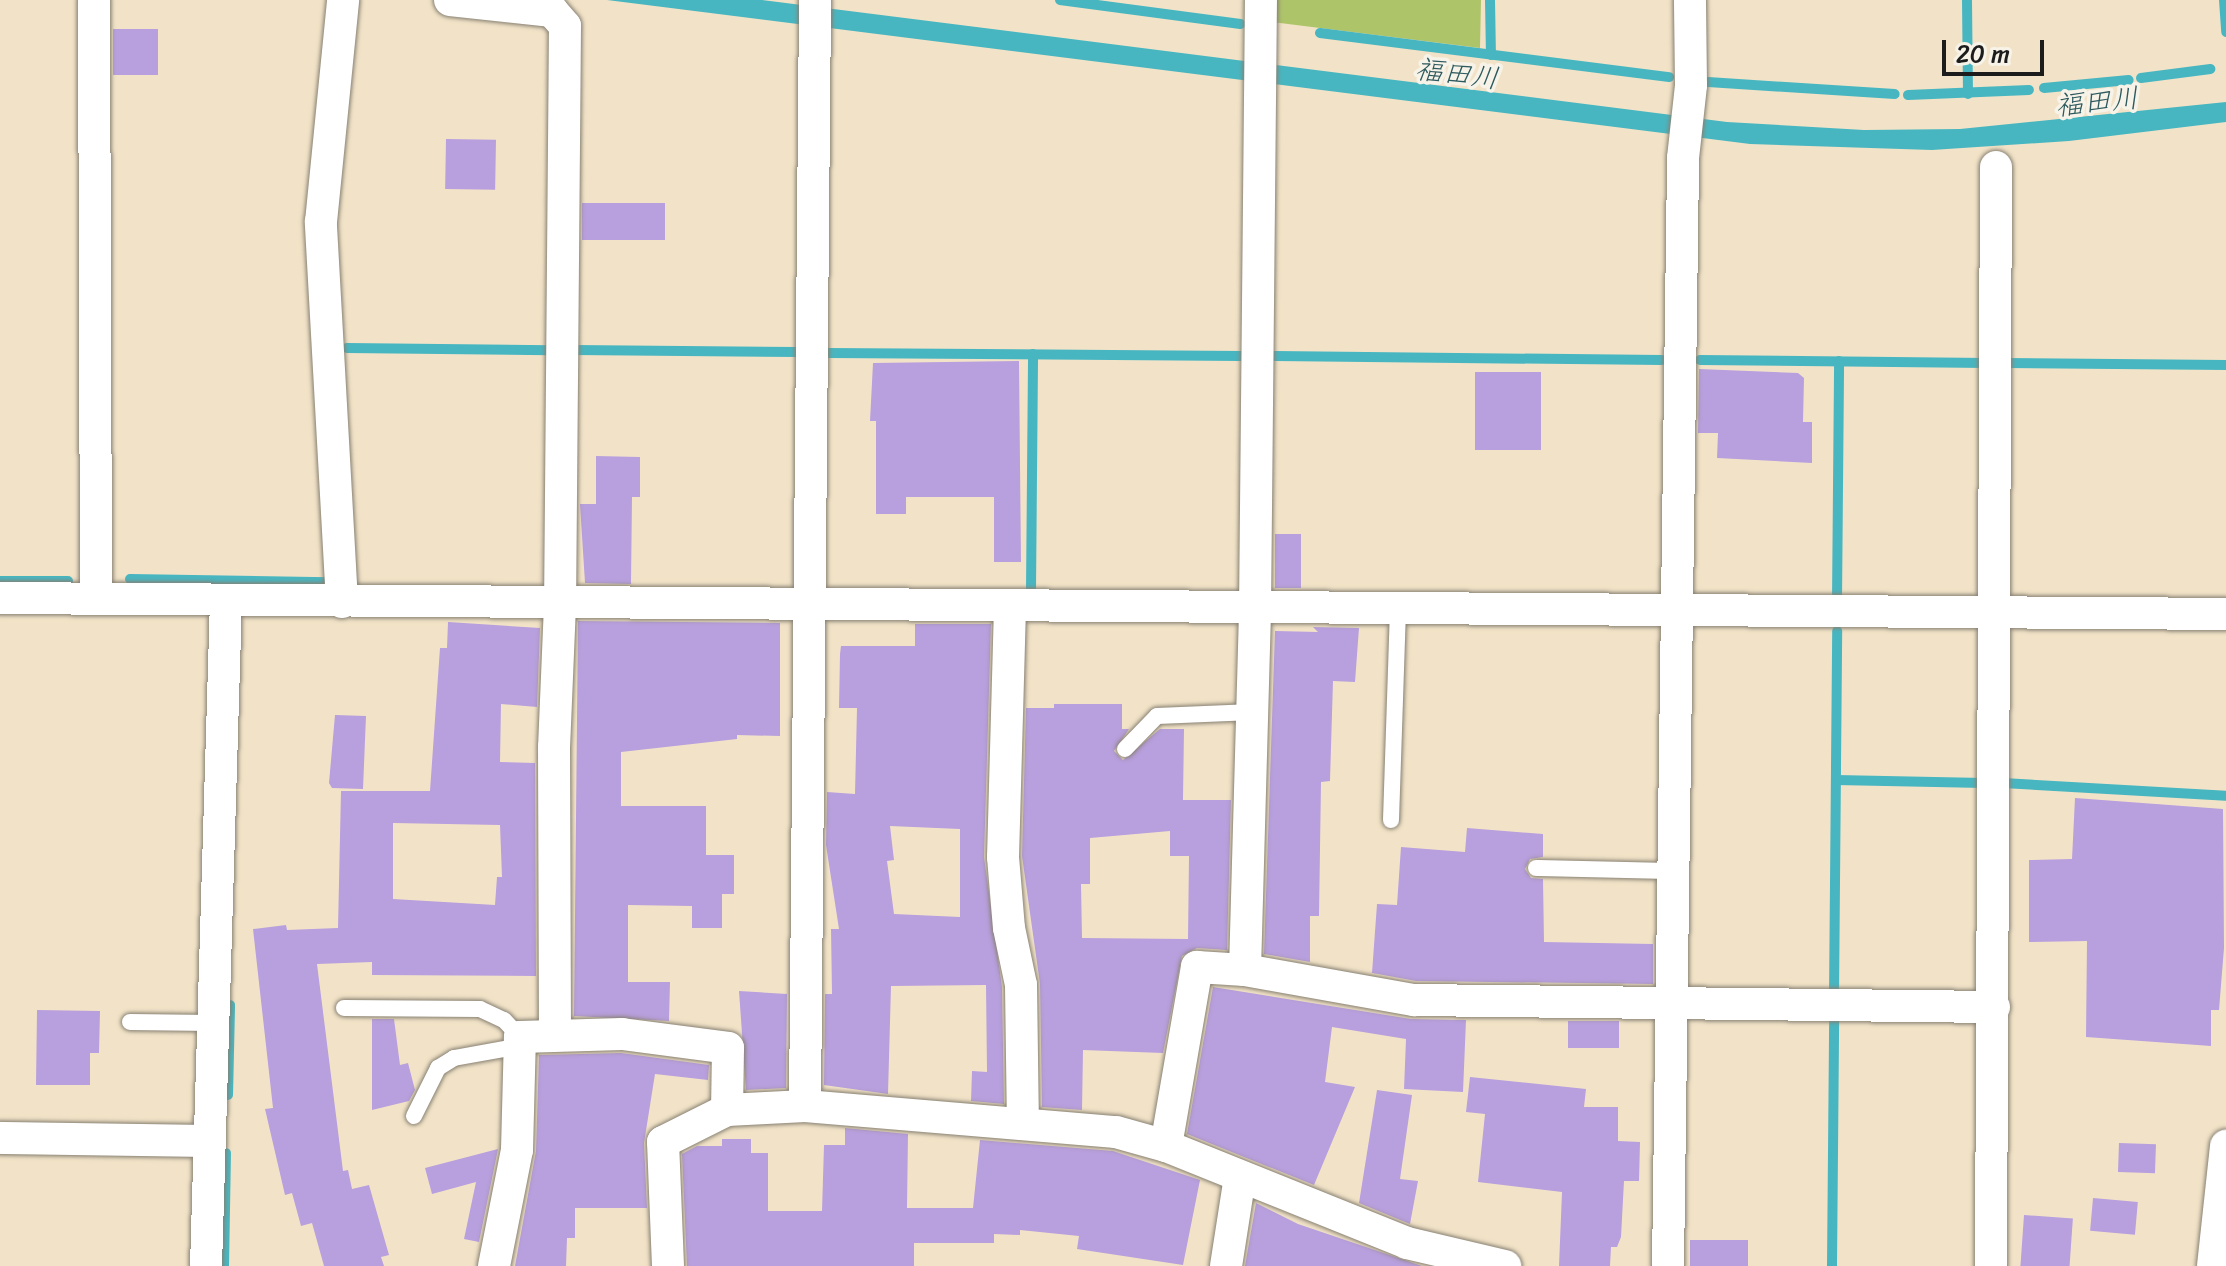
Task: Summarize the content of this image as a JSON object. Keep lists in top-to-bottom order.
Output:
{
  "water": ["福田川"],
  "scale_bar": "20 m"
}
